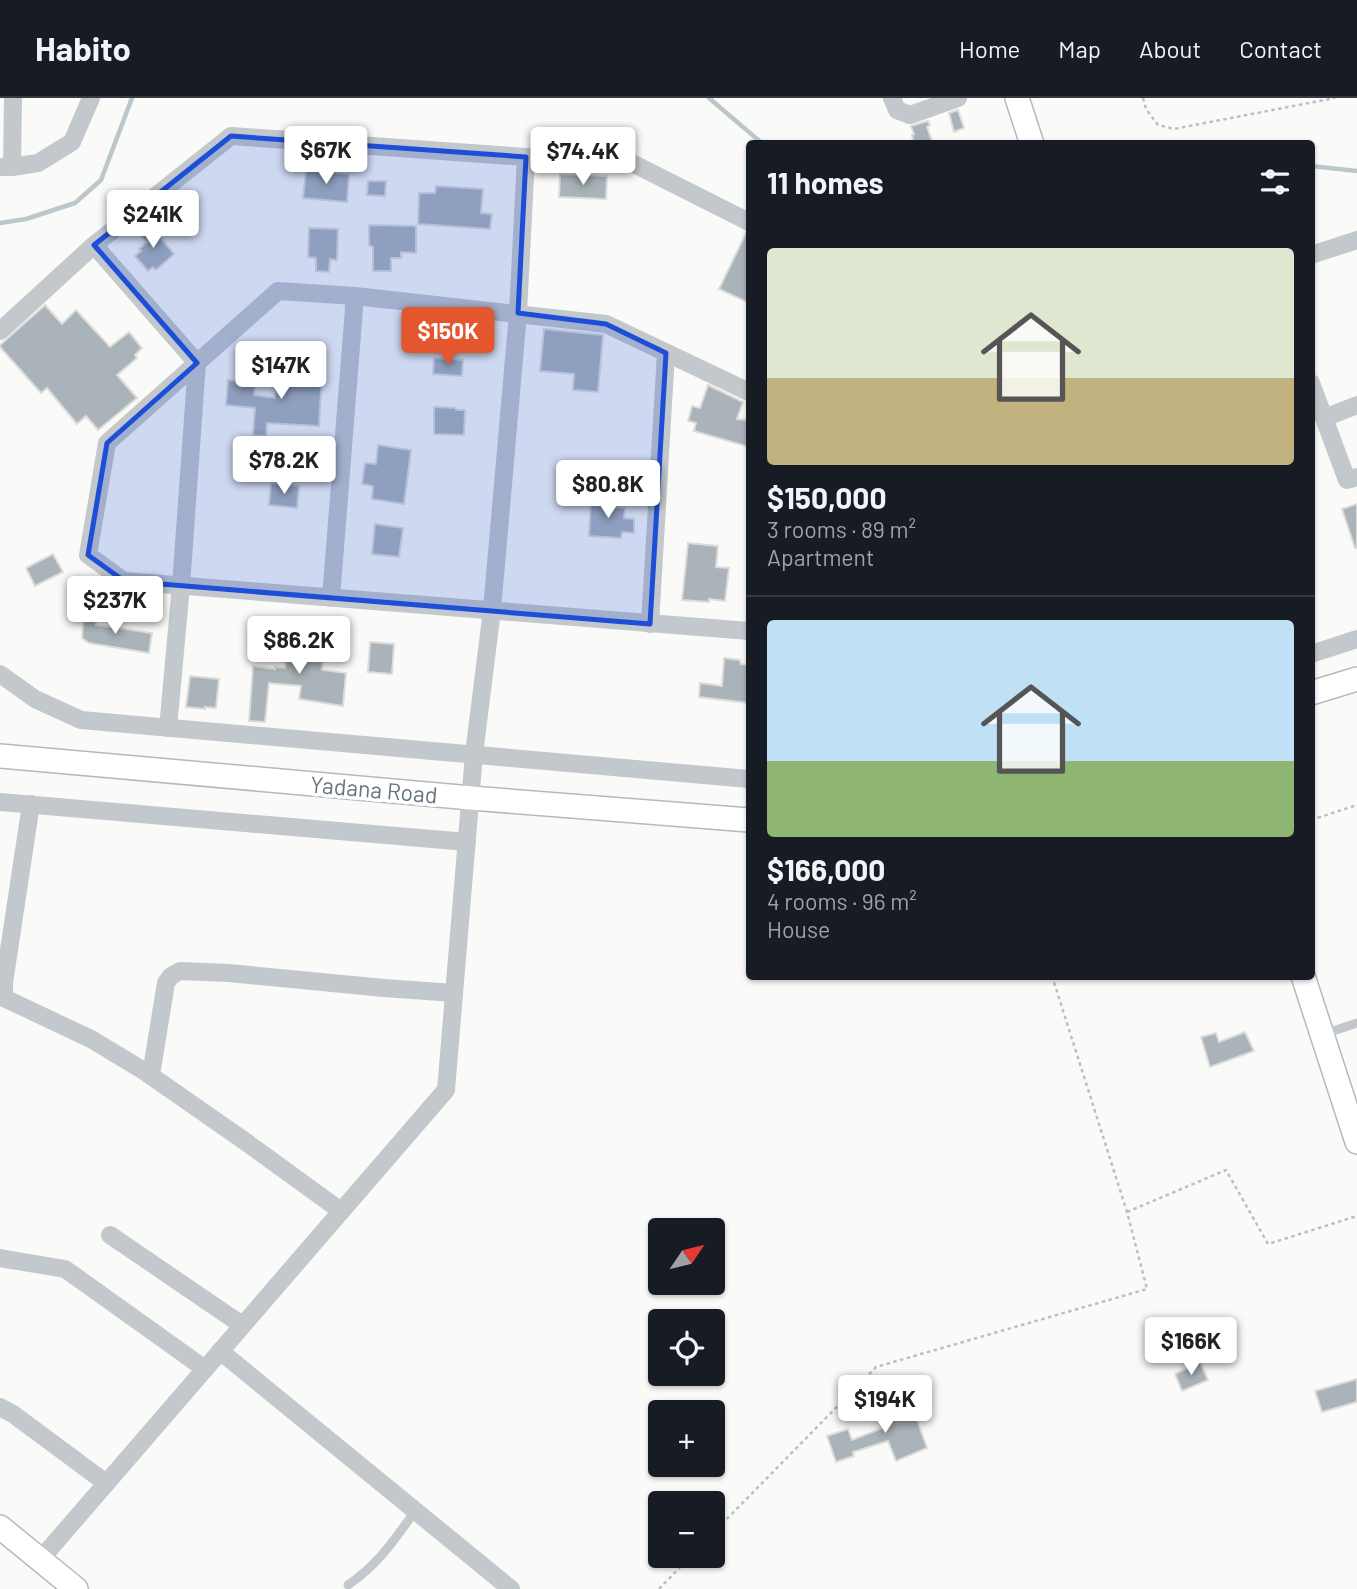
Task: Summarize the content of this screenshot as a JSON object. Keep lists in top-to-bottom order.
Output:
{
  "streets": {
    "main road": ["Yadana Road"]
  },
  "north": "top right",
  "page": {
    "header": "Habito",
    "nav": [
      "Home",
      "Map",
      "About",
      "Contact"
    ],
    "price": [
      "$67K",
      "$74.4K",
      "$241K",
      "$150K",
      "$147K",
      "$78.2K",
      "$80.8K",
      "$237K",
      "$86.2K",
      "$166K",
      "$194K"
    ],
    "heading": "11 homes",
    "list": [
      {
        "name": "$150,000",
        "note": "3 rooms · 89 m² · Apartment"
      },
      {
        "name": "$166,000",
        "note": "4 rooms · 96 m² · House"
      }
    ],
    "map_buttons": ["+", "−"]
  }
}
